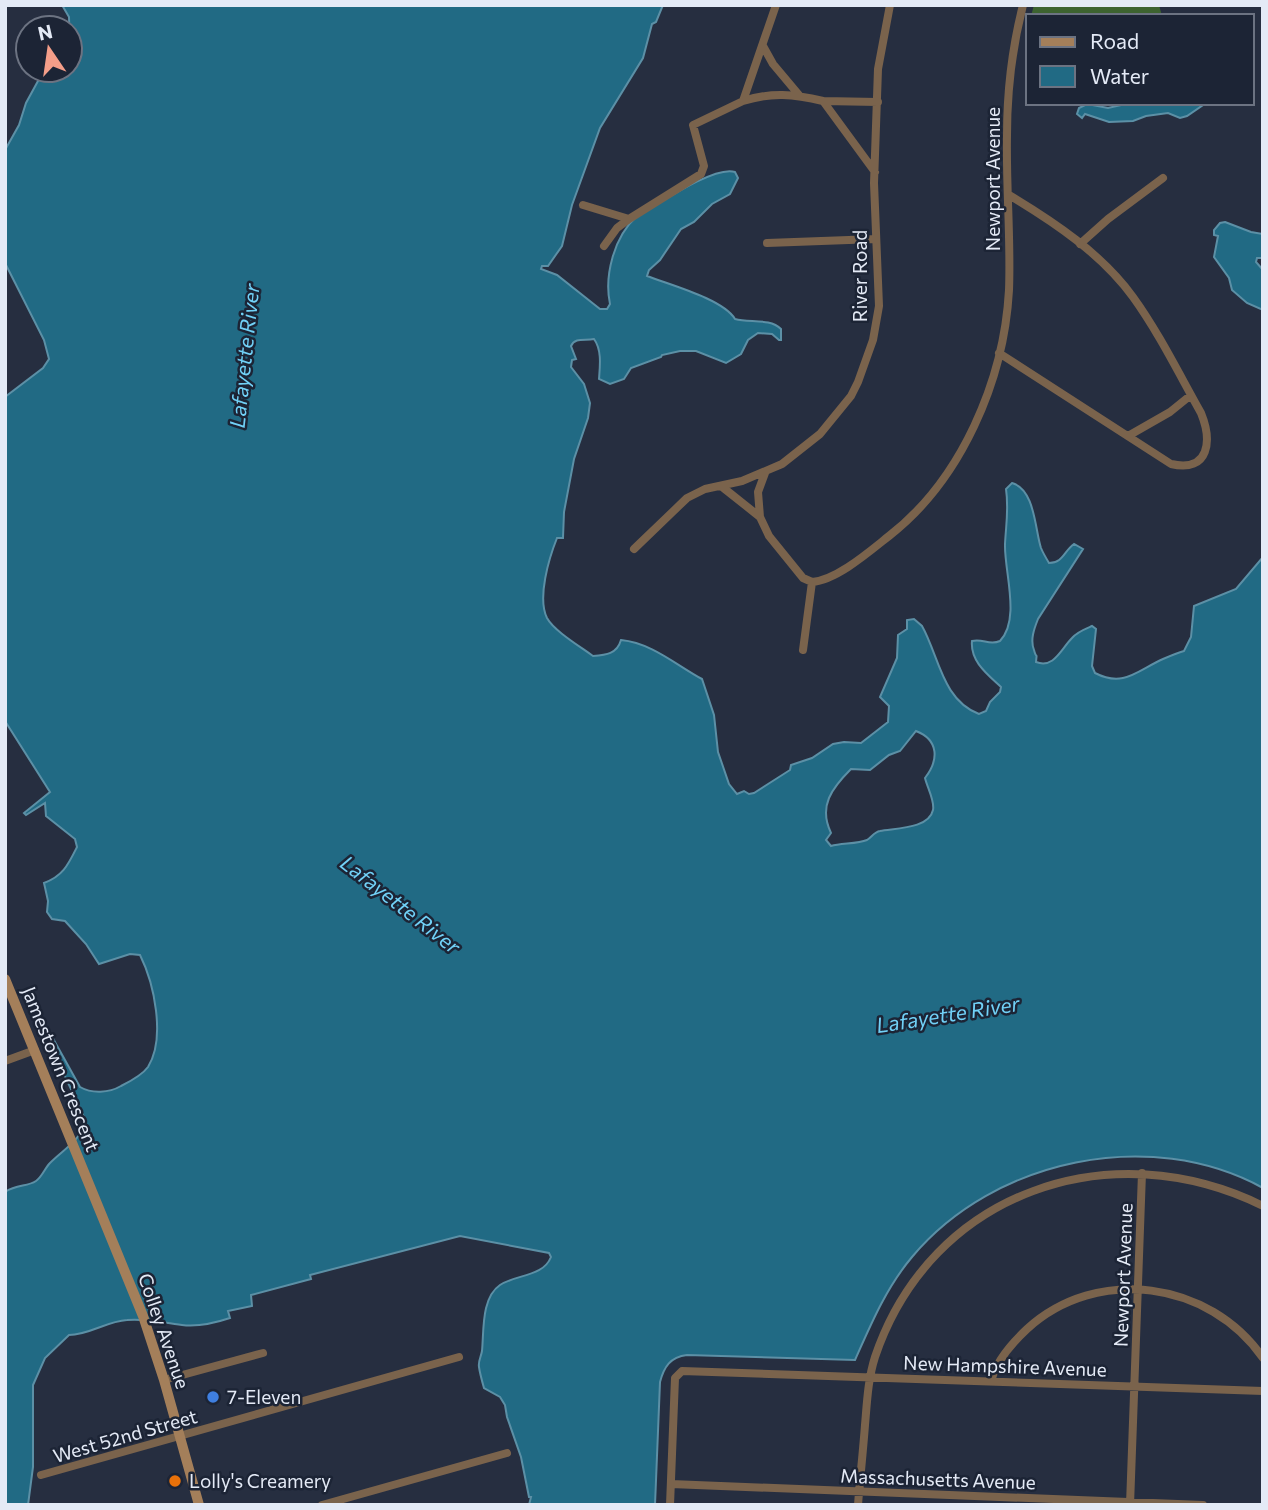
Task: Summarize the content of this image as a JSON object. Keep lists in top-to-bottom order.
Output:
{
  "streets": {
    "main road": ["Jamestown Crescent", "Colley Avenue"],
    "street": [
      "Newport Avenue",
      "River Road",
      "New Hampshire Avenue",
      "West 52nd Street",
      "Massachusetts Avenue"
    ]
  },
  "crossings": [
    ["Newport Avenue", "New Hampshire Avenue"],
    ["Newport Avenue", "Massachusetts Avenue"],
    ["Jamestown Crescent", "Colley Avenue"],
    ["Colley Avenue", "West 52nd Street"],
    ["New Hampshire Avenue", "Massachusetts Avenue"]
  ],
  "water": ["Lafayette River"],
  "places": ["7-Eleven", "Lolly's Creamery"],
  "legend": ["Road", "Water"],
  "north": "top"
}
